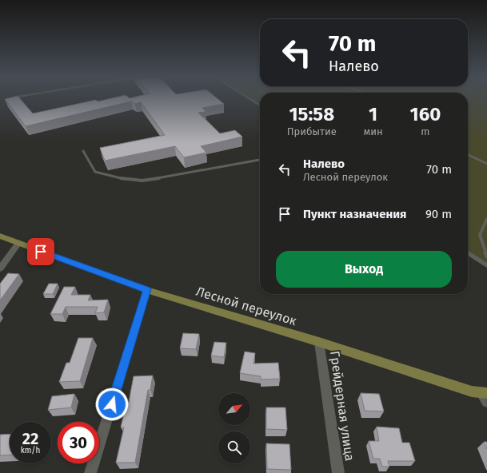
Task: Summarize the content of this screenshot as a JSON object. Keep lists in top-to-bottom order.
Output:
{
  "streets": {
    "main road": ["Лесной переулок"],
    "street": ["Грейдерная улица"]
  },
  "crossings": [
    ["Лесной переулок", "Грейдерная улица"]
  ],
  "north": "top right",
  "page": {
    "turn": ["70 m", "Налево"],
    "eta": [
      "15:58",
      "Прибытие",
      "1",
      "мин",
      "160",
      "m"
    ],
    "list": [
      {
        "name": "Налево",
        "note": "Лесной переулок",
        "value": "70 m"
      },
      {
        "name": "Пункт назначения",
        "value": "90 m"
      }
    ],
    "buttons": "Выход",
    "speed": "22 km/h",
    "limit": "30"
  }
}
